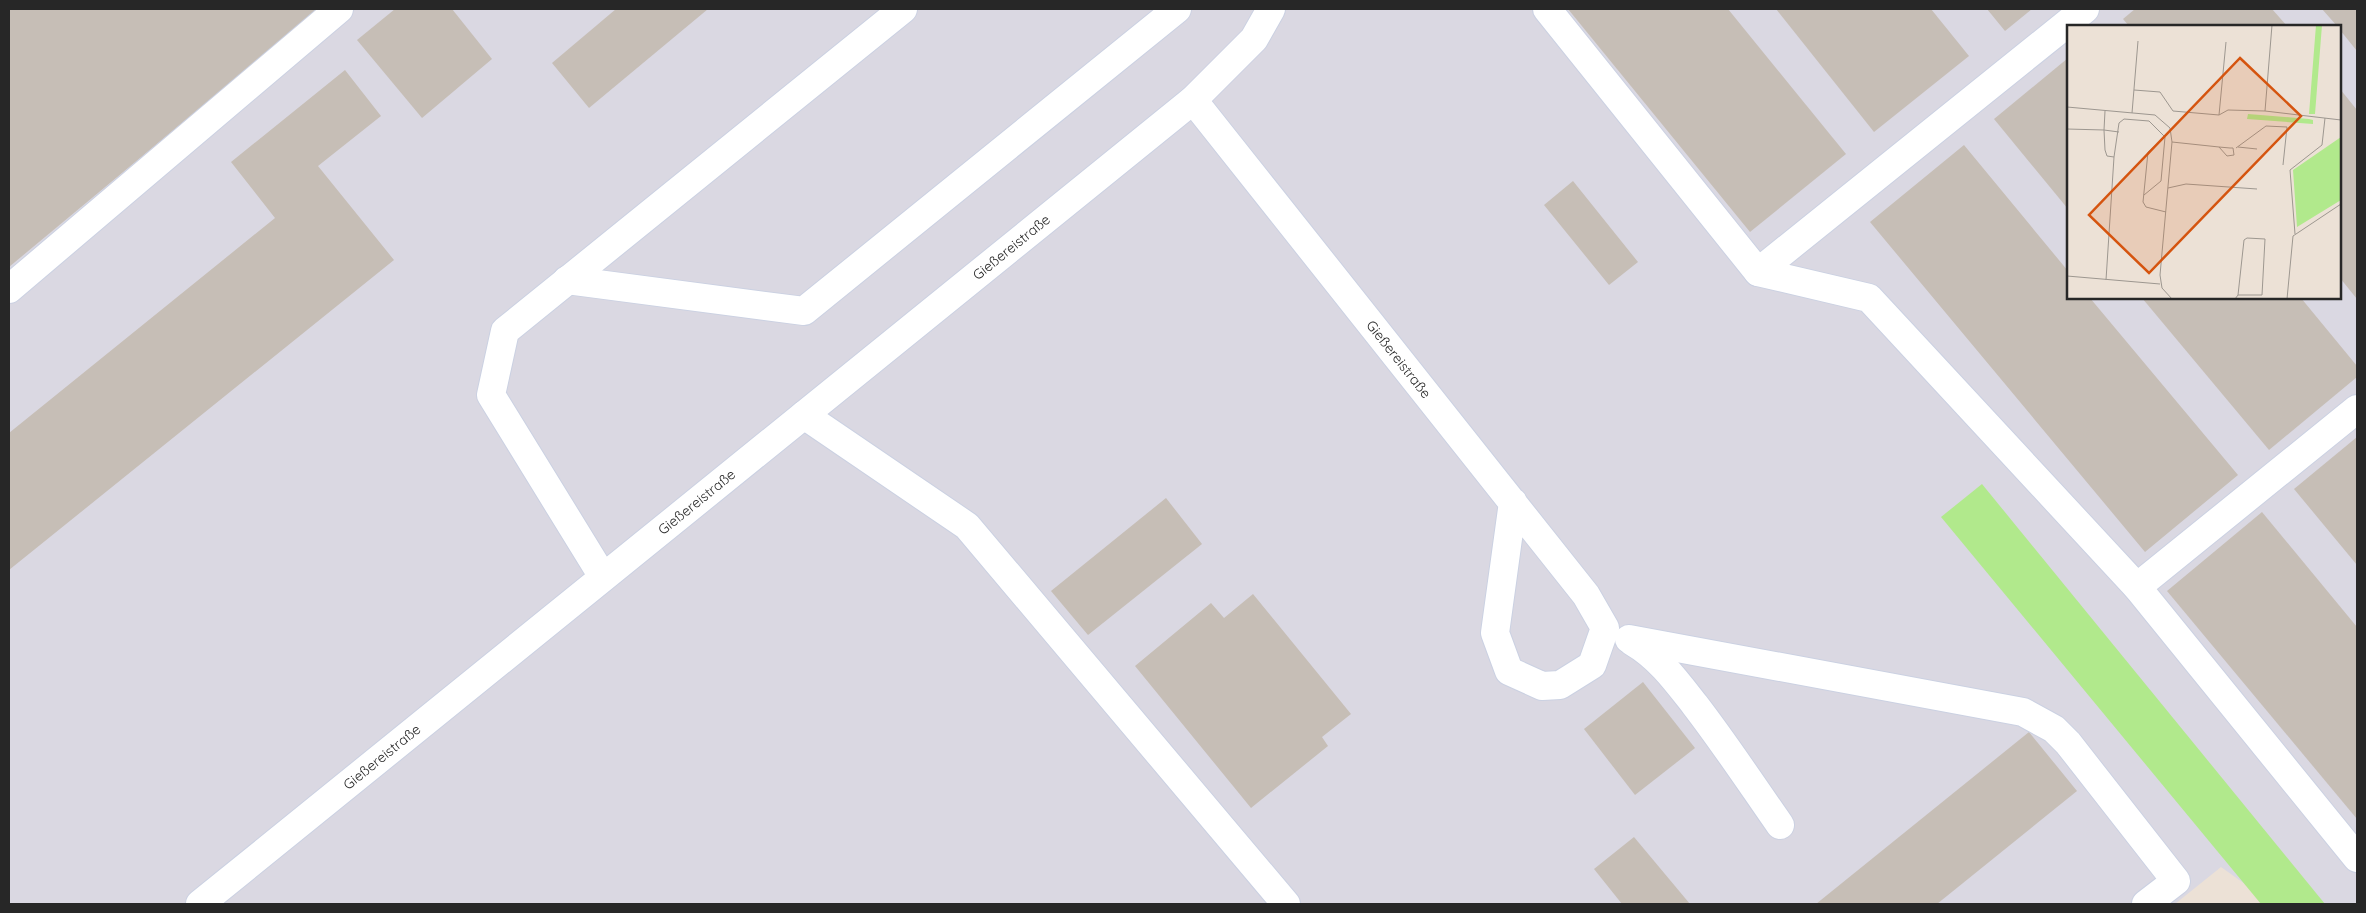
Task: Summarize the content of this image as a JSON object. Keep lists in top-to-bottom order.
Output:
{
  "streets": {
    "street": ["Gießereistraße"]
  }
}
